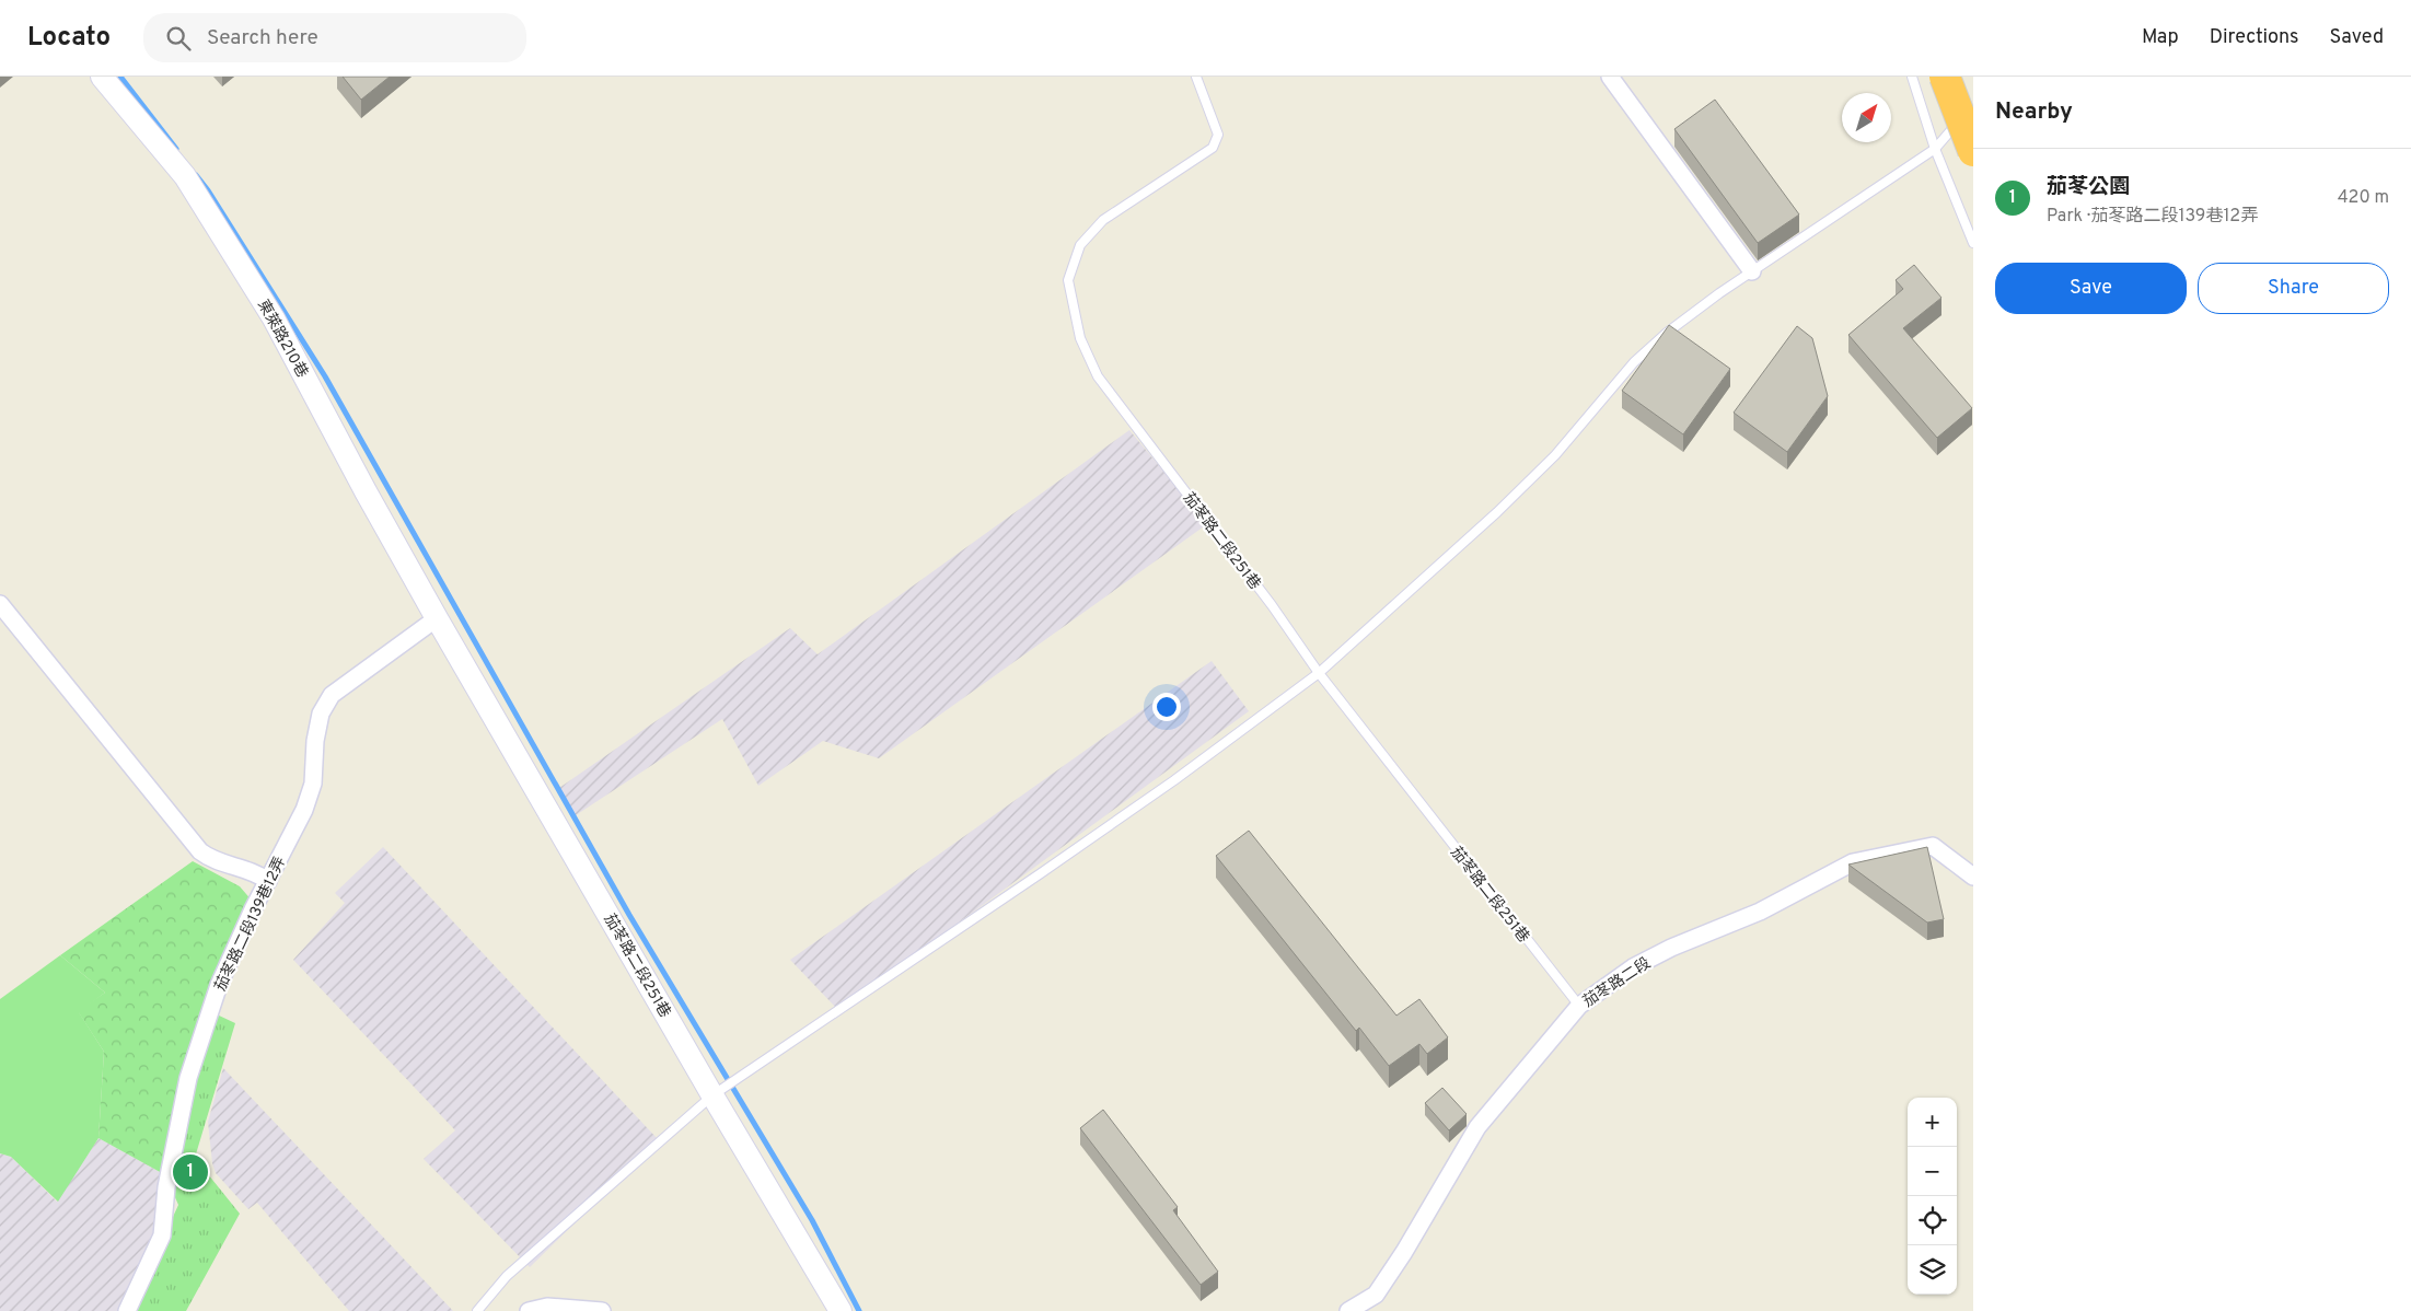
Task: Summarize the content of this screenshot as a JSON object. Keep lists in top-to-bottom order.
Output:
{
  "streets": {
    "street": [
      "東萊路210巷",
      "茄苳路二段251巷",
      "茄苳路二段139巷12弄",
      "茄苳路二段"
    ]
  },
  "crossings": [
    ["東萊路210巷", "茄苳路二段251巷"],
    ["東萊路210巷", "茄苳路二段139巷12弄"],
    ["茄苳路二段251巷", "茄苳路二段139巷12弄"],
    ["茄苳路二段251巷", "茄苳路二段"]
  ],
  "north": "top right",
  "page": {
    "header": "Locato",
    "search": "Search here",
    "nav": ["Map", "Directions", "Saved"],
    "heading": "Nearby",
    "list": [
      {
        "mark": "1",
        "name": "茄苳公園",
        "note": "Park · 茄苳路二段139巷12弄",
        "value": "420 m"
      }
    ],
    "buttons": ["Save", "Share"],
    "map_buttons": ["+", "−"],
    "pins": "1"
  }
}
